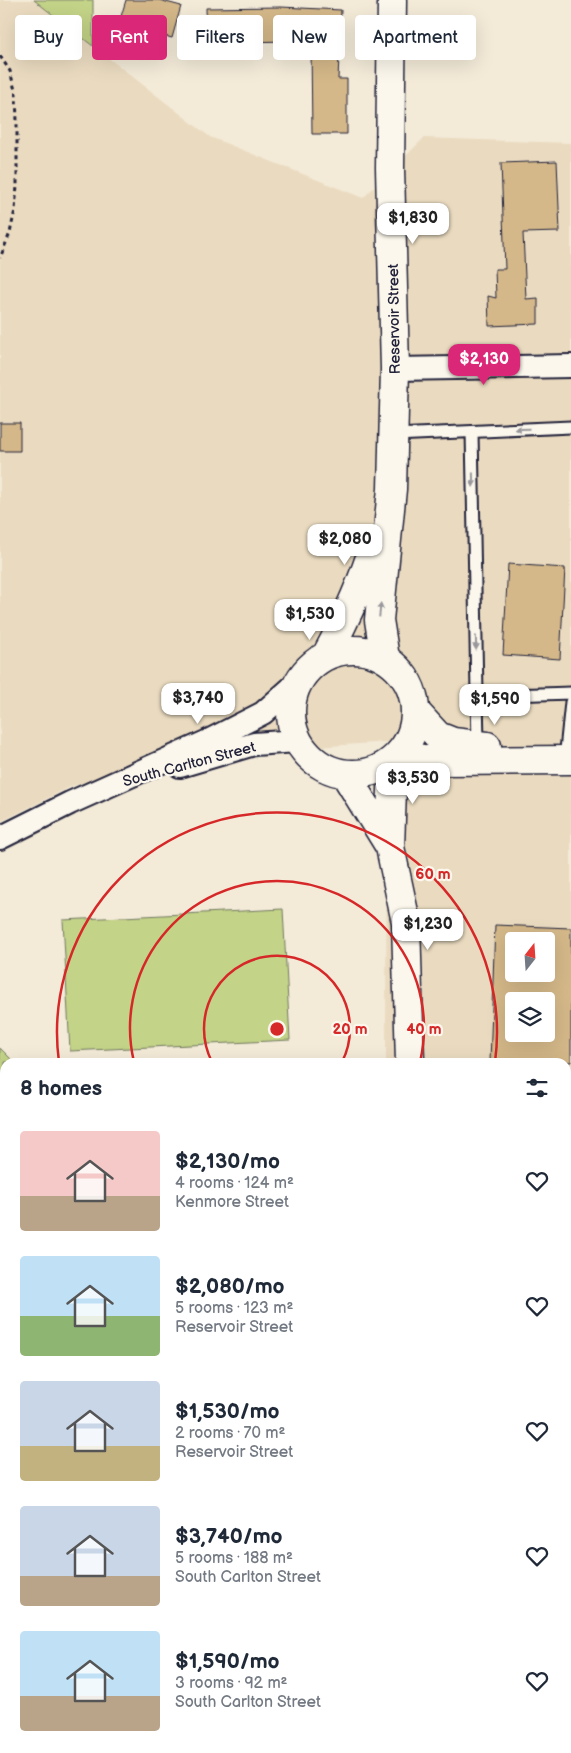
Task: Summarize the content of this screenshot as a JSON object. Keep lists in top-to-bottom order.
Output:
{
  "streets": {
    "main road": ["Reservoir Street"],
    "street": ["South Carlton Street"]
  },
  "crossings": [
    ["Reservoir Street", "South Carlton Street"]
  ],
  "north": "top",
  "page": {
    "chip": [
      "Buy",
      "Rent",
      "Filters",
      "New",
      "Apartment"
    ],
    "price": [
      "$1,830",
      "$2,130",
      "$2,080",
      "$1,530",
      "$3,740",
      "$1,590",
      "$3,530",
      "$1,230"
    ],
    "heading": "8 homes",
    "list": [
      {
        "name": "$2,130/mo",
        "note": "4 rooms · 124 m² · Kenmore Street"
      },
      {
        "name": "$2,080/mo",
        "note": "5 rooms · 123 m² · Reservoir Street"
      },
      {
        "name": "$1,530/mo",
        "note": "2 rooms · 70 m² · Reservoir Street"
      },
      {
        "name": "$3,740/mo",
        "note": "5 rooms · 188 m² · South Carlton Street"
      },
      {
        "name": "$1,590/mo",
        "note": "3 rooms · 92 m² · South Carlton Street"
      }
    ]
  },
  "rings": ["60 m", "20 m", "40 m"]
}
